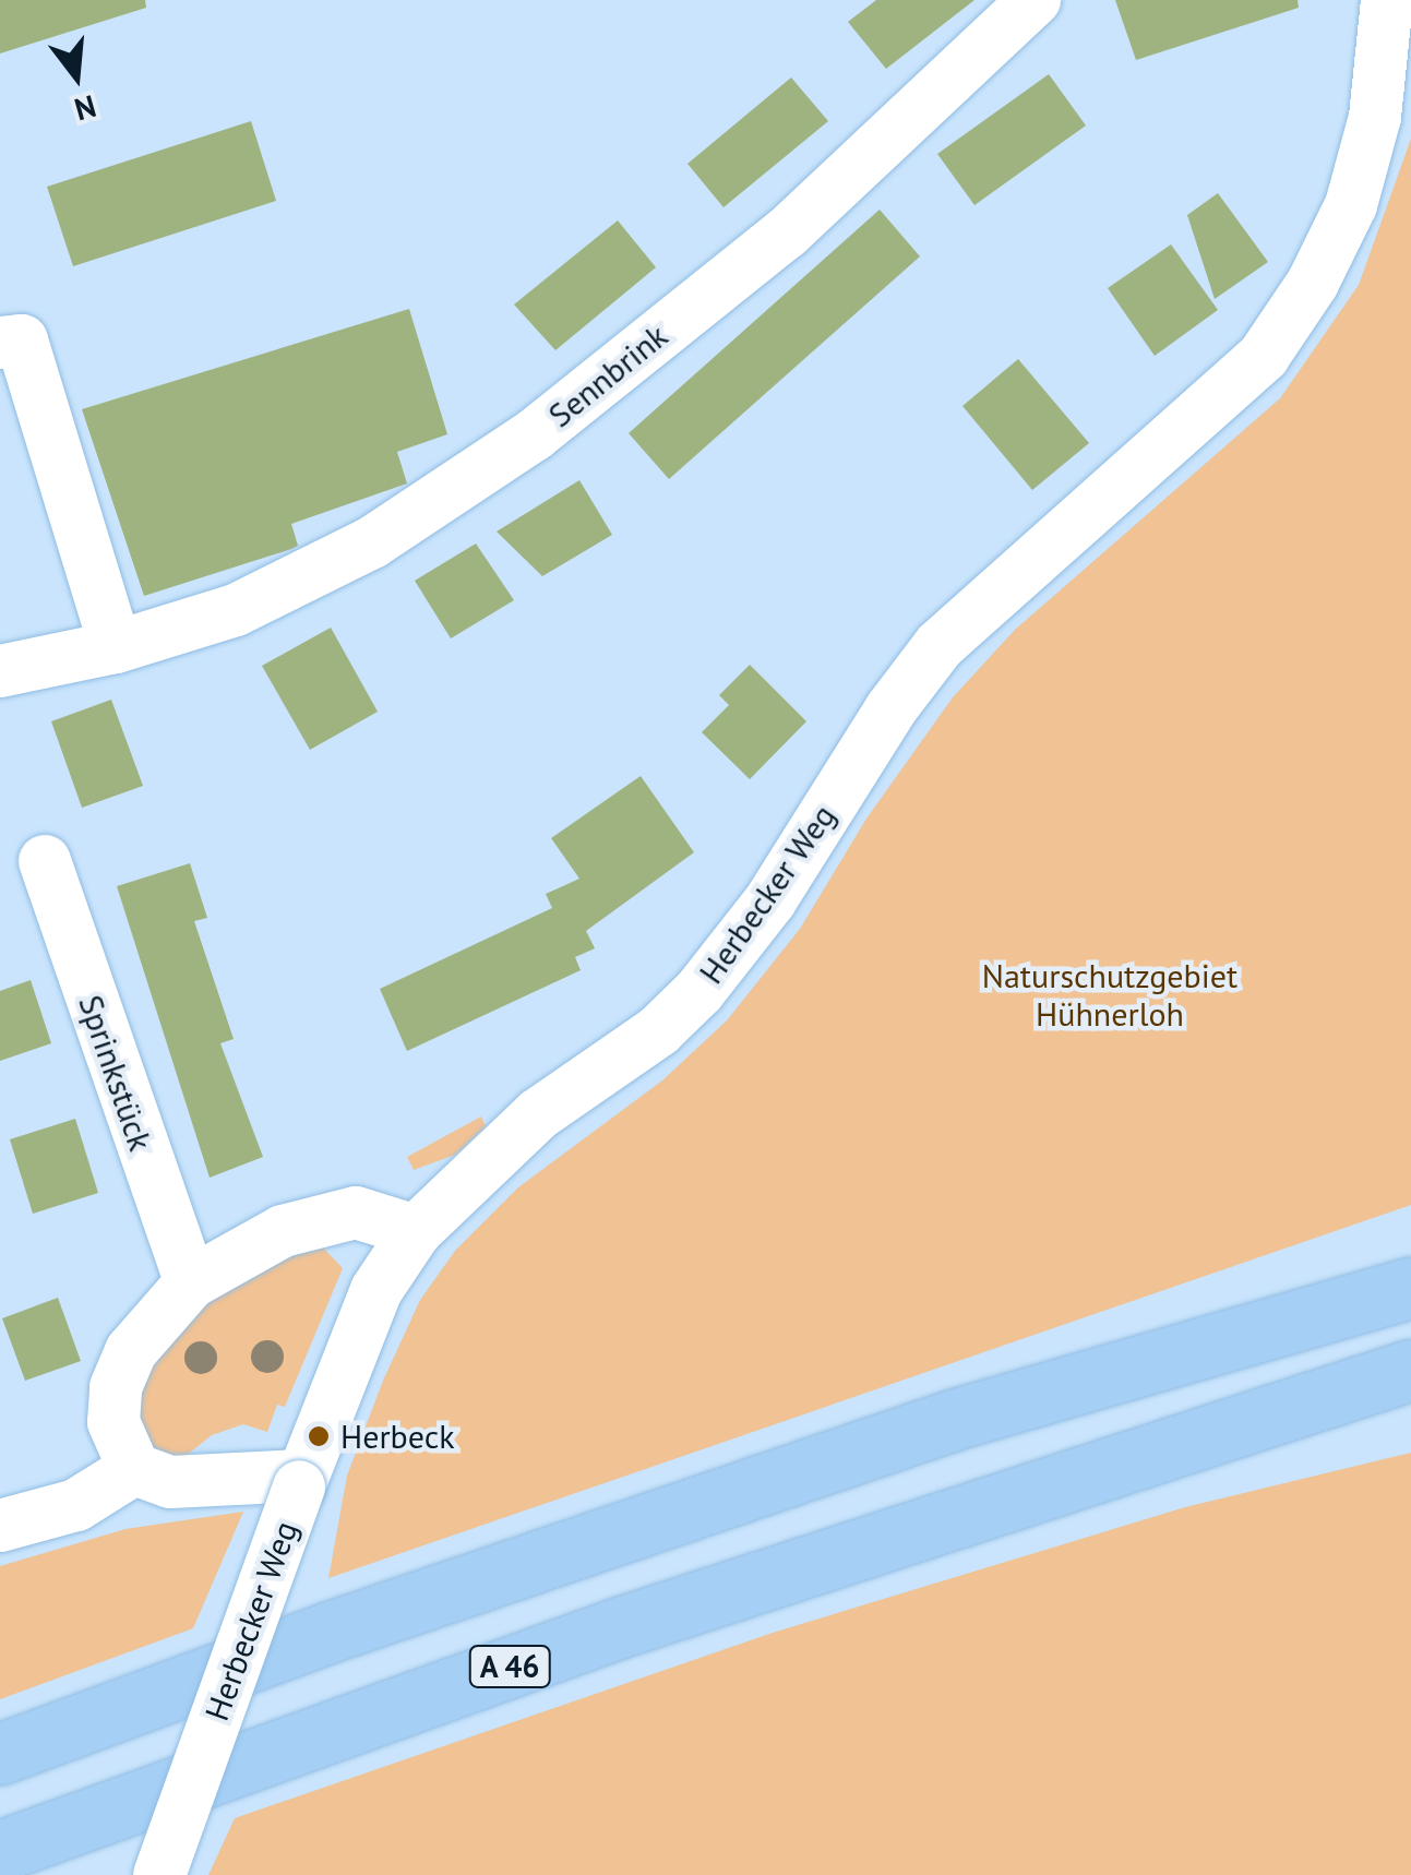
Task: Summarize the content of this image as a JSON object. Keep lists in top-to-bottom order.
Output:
{
  "streets": {
    "highway": ["A 46"],
    "street": ["Sennbrink", "Herbecker Weg", "Sprinkstück"]
  },
  "parks": ["Naturschutzgebiet Hühnerloh"],
  "places": ["Herbeck"],
  "north": "bottom"
}
